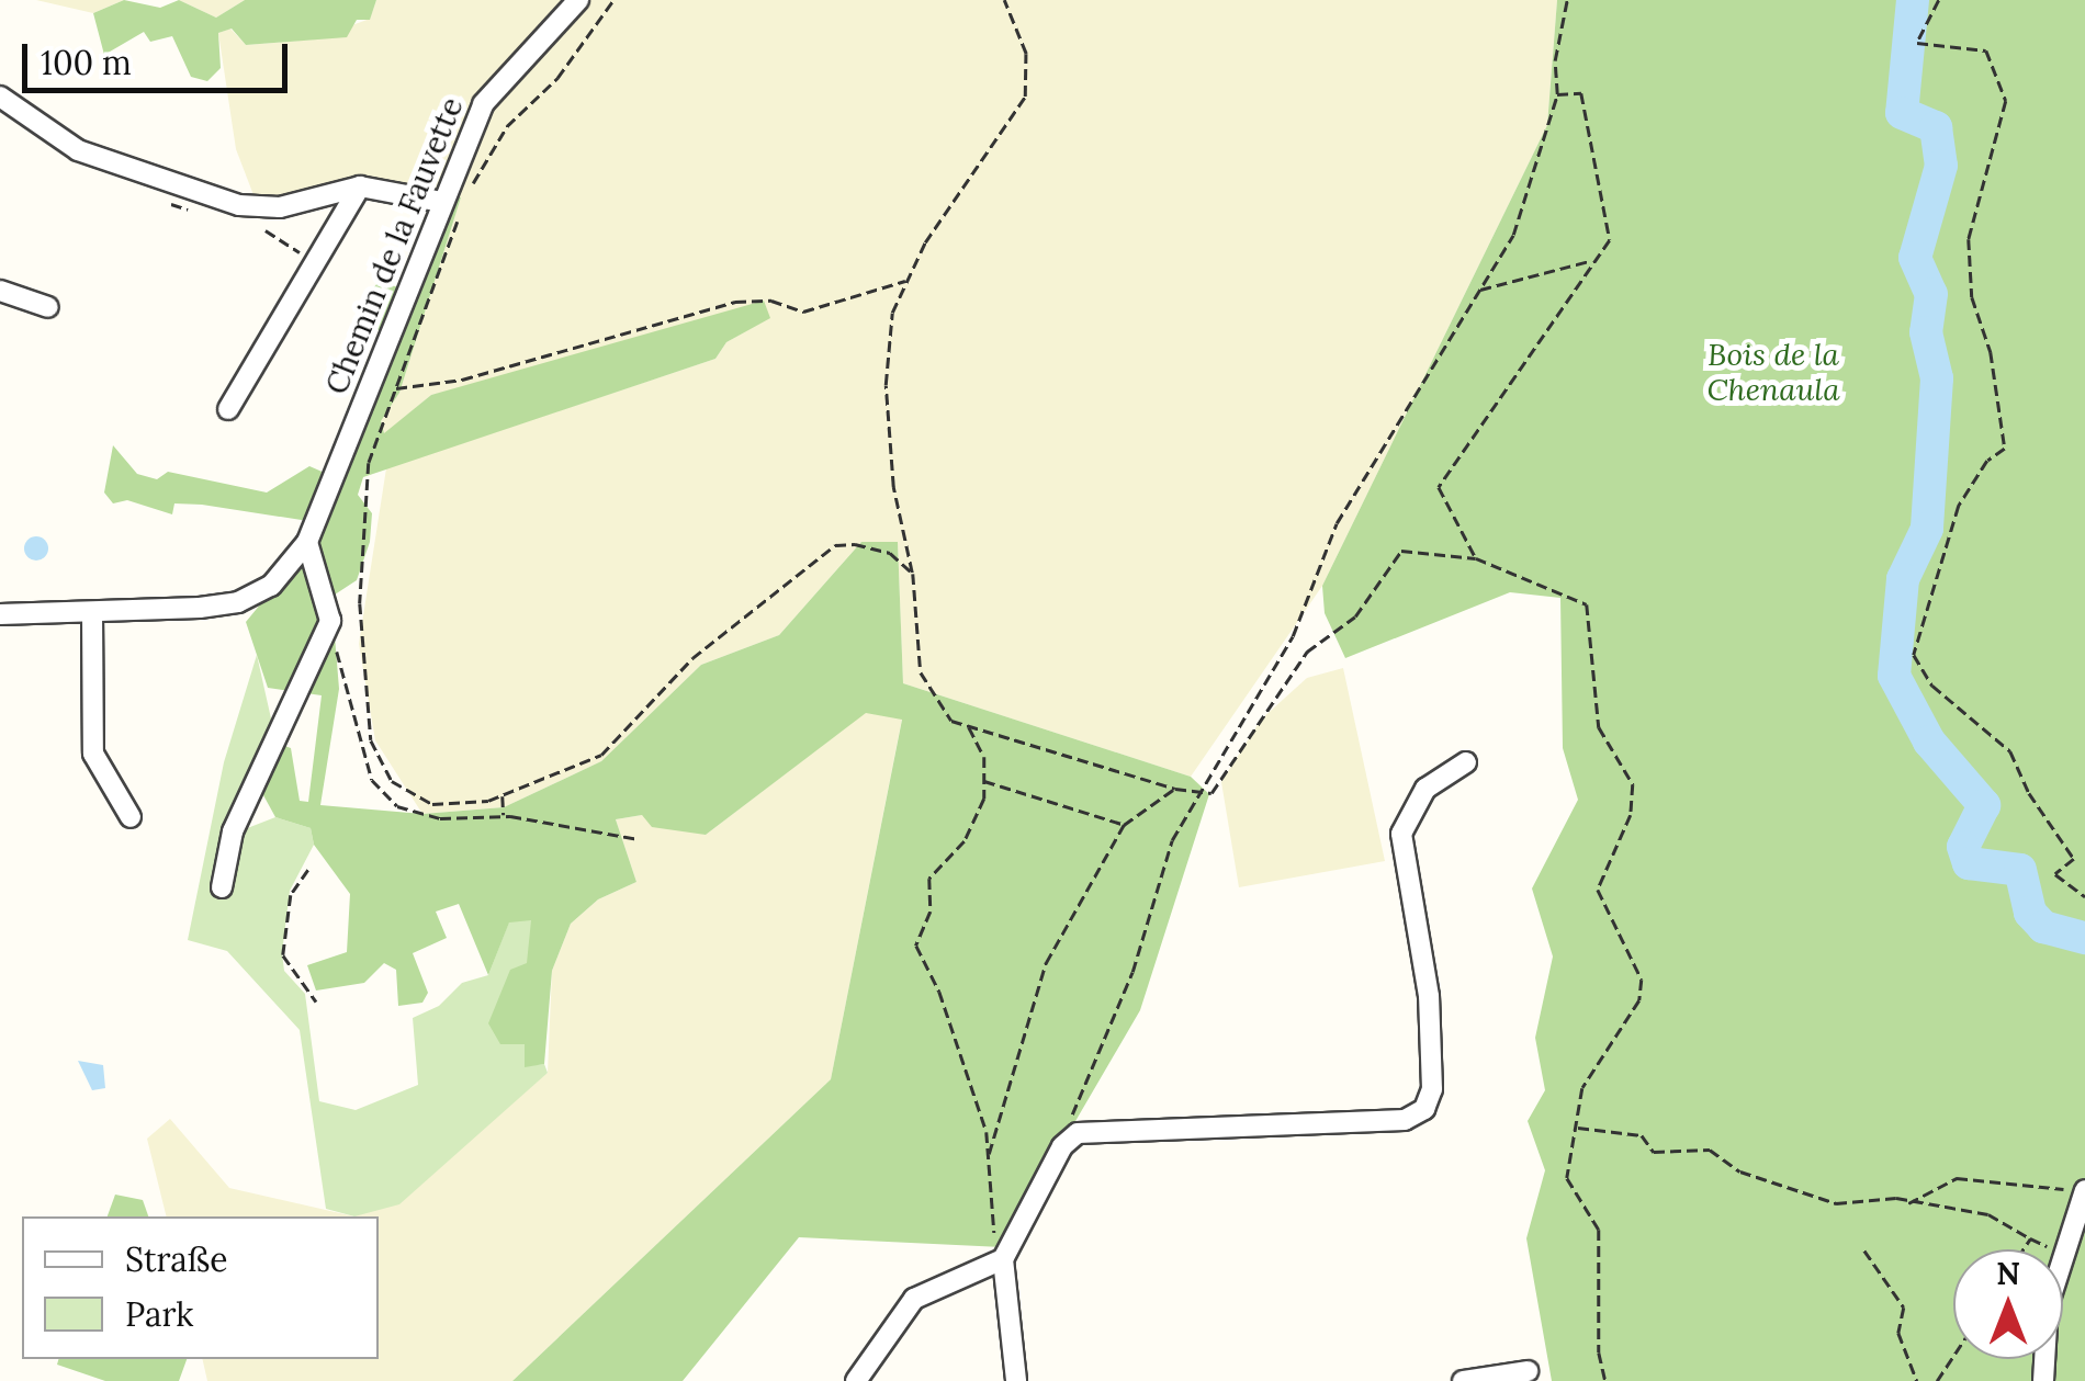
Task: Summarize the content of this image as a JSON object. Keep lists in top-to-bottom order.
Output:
{
  "streets": {
    "street": ["Chemin de la Fauvette"]
  },
  "parks": ["Bois de la Chenaula"],
  "legend": ["Straße", "Park"],
  "scale_bar": "100 m",
  "north": "top"
}
